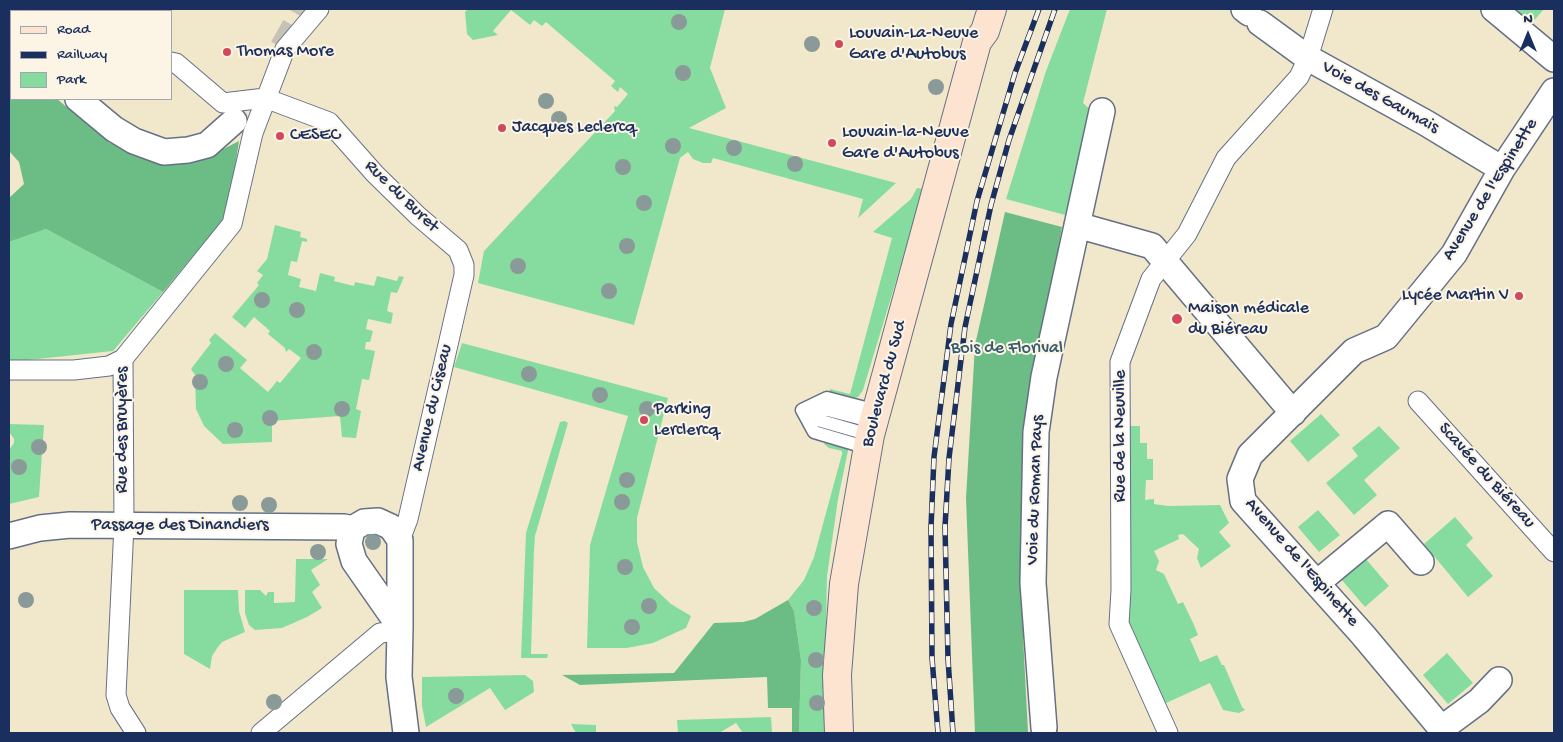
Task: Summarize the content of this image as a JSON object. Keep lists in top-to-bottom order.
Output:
{
  "streets": {
    "main road": ["Boulevard du Sud"],
    "street": [
      "Voie des Gaumais",
      "Avenue de l'Espinette",
      "Rue du Buret",
      "Avenue du Ciseau",
      "Rue des Bruyères",
      "Rue de la Neuville",
      "Scavée du Biéreau",
      "Voie du Roman Pays",
      "Passage des Dinandiers"
    ]
  },
  "crossings": [
    ["Voie des Gaumais", "Avenue de l'Espinette"],
    ["Voie des Gaumais", "Rue de la Neuville"],
    ["Rue du Buret", "Avenue du Ciseau"],
    ["Rue du Buret", "Rue des Bruyères"],
    ["Rue des Bruyères", "Passage des Dinandiers"]
  ],
  "parks": ["Bois de Florival"],
  "places": [
    "Louvain-La-Neuve Gare d'Autobus",
    "Thomas More",
    "Jacques Leclercq",
    "CESEC",
    "Louvain-la-Neuve Gare d'Autobus",
    "Lycée Martin V",
    "Maison médicale du Biéreau",
    "Parking Lerclercq"
  ],
  "legend": ["Road", "Railway", "Park"],
  "north": "top"
}
